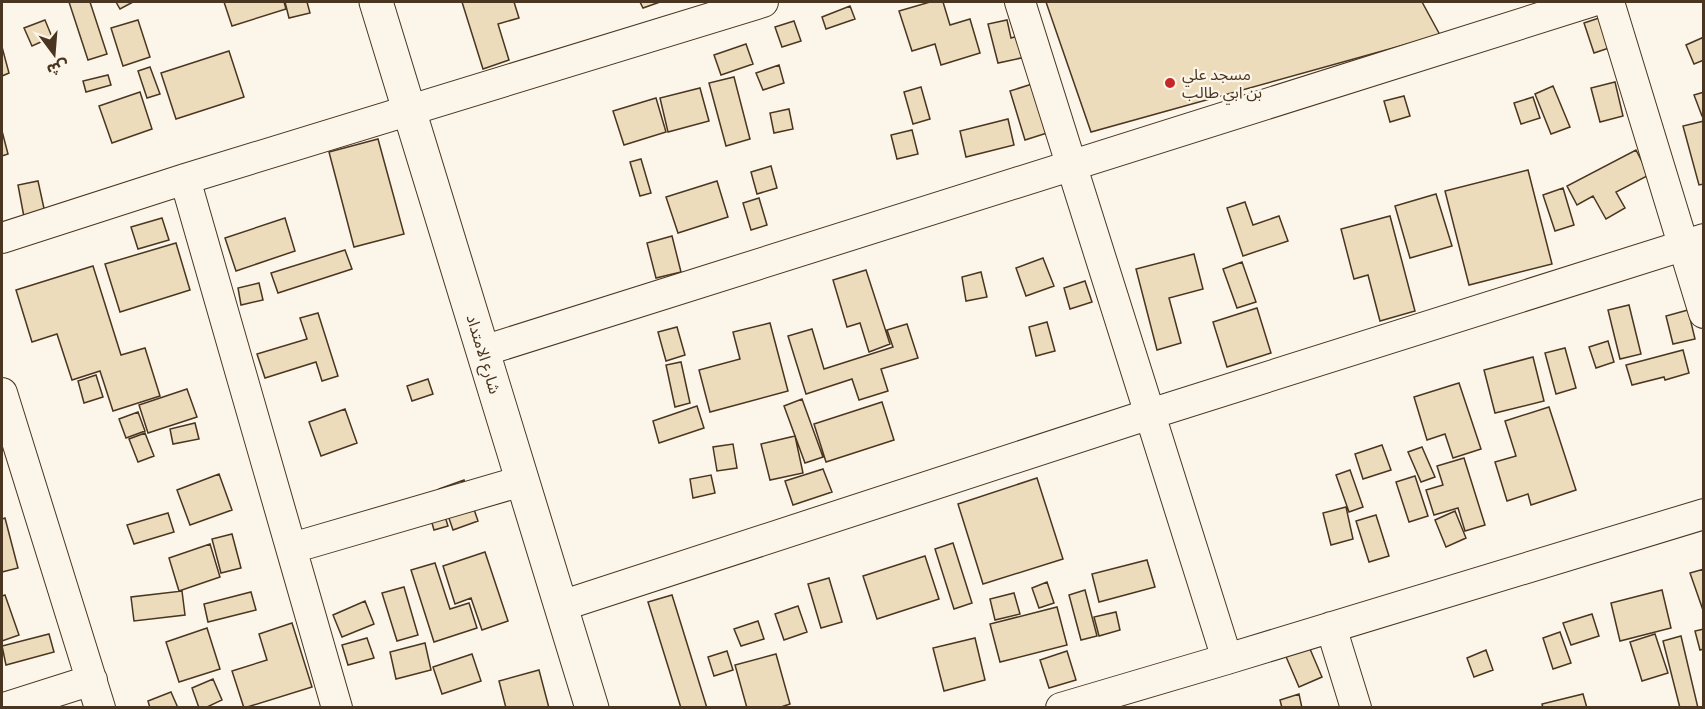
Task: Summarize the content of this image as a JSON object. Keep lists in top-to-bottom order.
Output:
{
  "streets": {
    "street": ["شارع الامتداد"]
  },
  "places": ["مسجد علي بن ابي طالب"],
  "north": "bottom"
}
